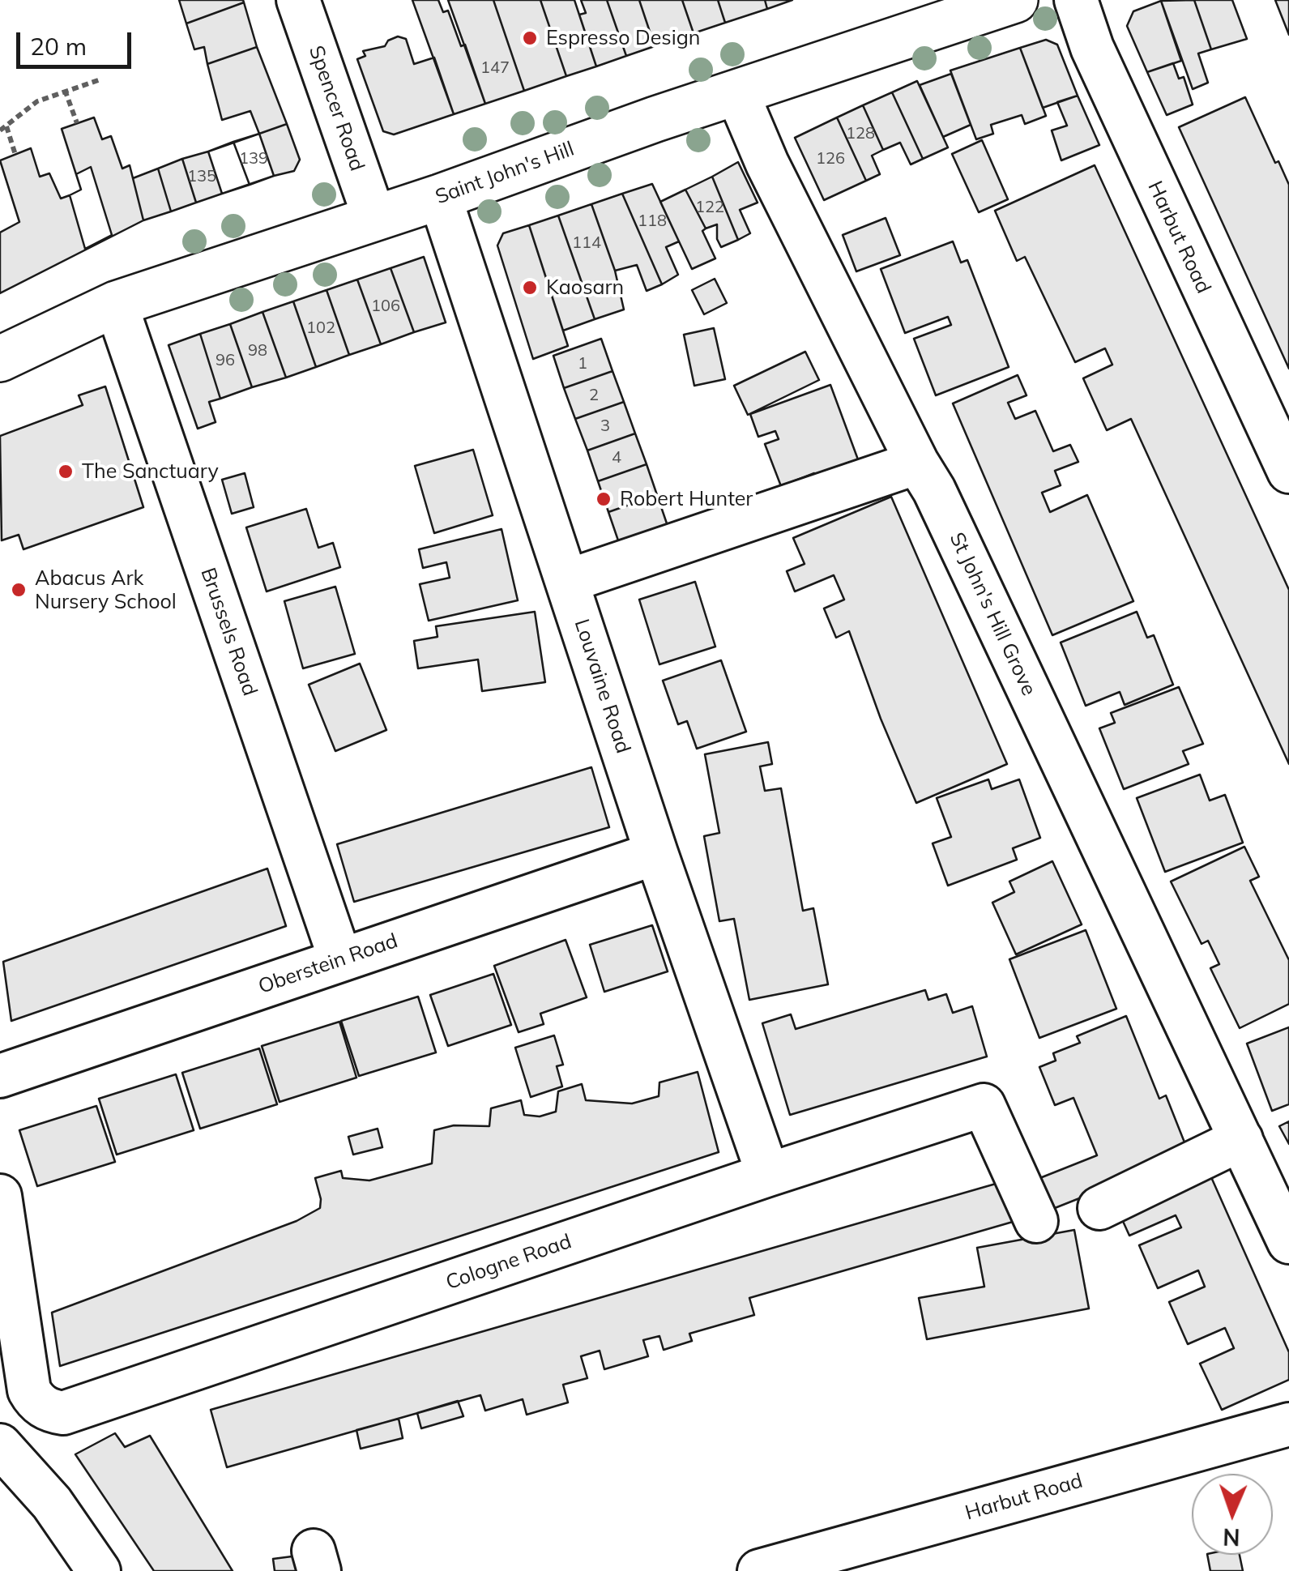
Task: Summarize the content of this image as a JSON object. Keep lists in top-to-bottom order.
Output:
{
  "streets": {
    "main road": ["Saint John's Hill"],
    "street": [
      "Spencer Road",
      "Harbut Road",
      "St John's Hill Grove",
      "Brussels Road",
      "Louvaine Road",
      "Oberstein Road",
      "Cologne Road"
    ]
  },
  "crossings": [
    ["Spencer Road", "Saint John's Hill"],
    ["Saint John's Hill", "St John's Hill Grove"],
    ["Saint John's Hill", "Brussels Road"],
    ["Saint John's Hill", "Louvaine Road"],
    ["Brussels Road", "Oberstein Road"],
    ["Louvaine Road", "Oberstein Road"],
    ["Louvaine Road", "Cologne Road"]
  ],
  "places": [
    "Espresso Design",
    "Kaosarn",
    "The Sanctuary",
    "Robert Hunter",
    "Abacus Ark Nursery School"
  ],
  "house_numbers": [
    "147",
    "128",
    "139",
    "126",
    "135",
    "122",
    "118",
    "114",
    "106",
    "102",
    "98",
    "96",
    "1",
    "2",
    "3",
    "4"
  ],
  "scale_bar": "20 m",
  "north": "bottom"
}
